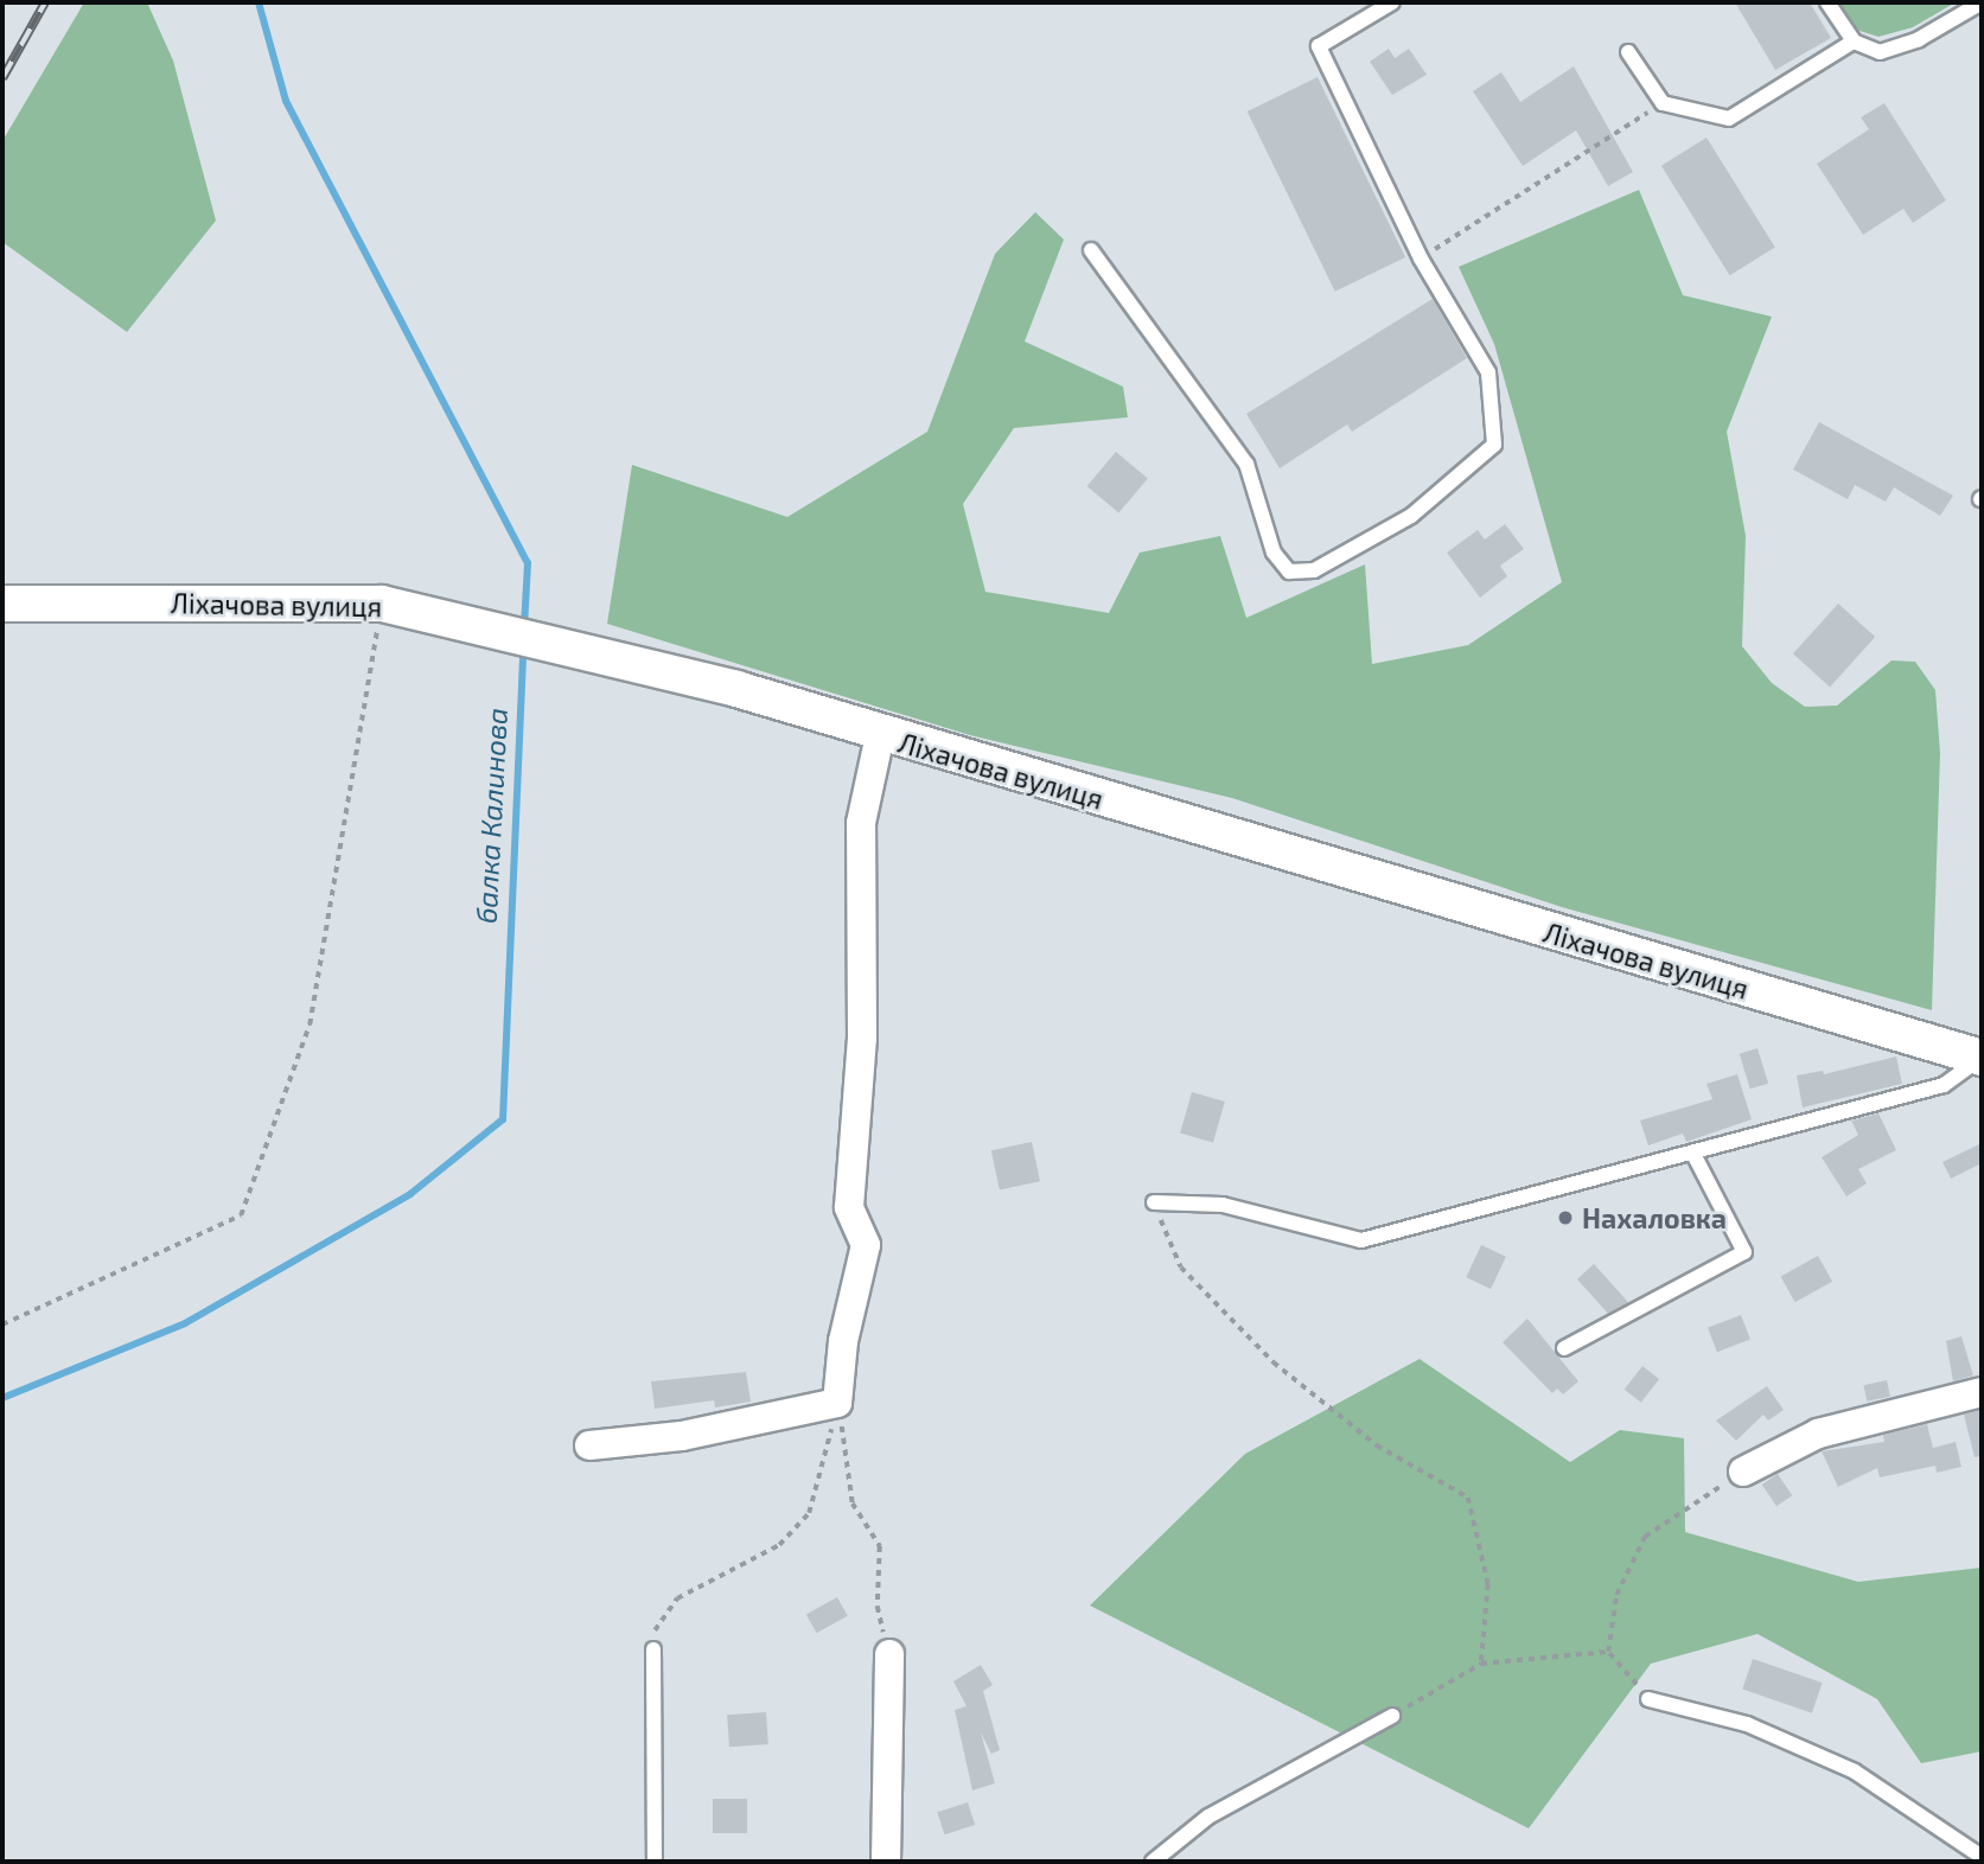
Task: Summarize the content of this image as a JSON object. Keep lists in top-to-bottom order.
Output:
{
  "streets": {
    "street": ["Ліхачова вулиця"]
  },
  "water": ["балка Калинова"],
  "places": ["Нахаловка"]
}
